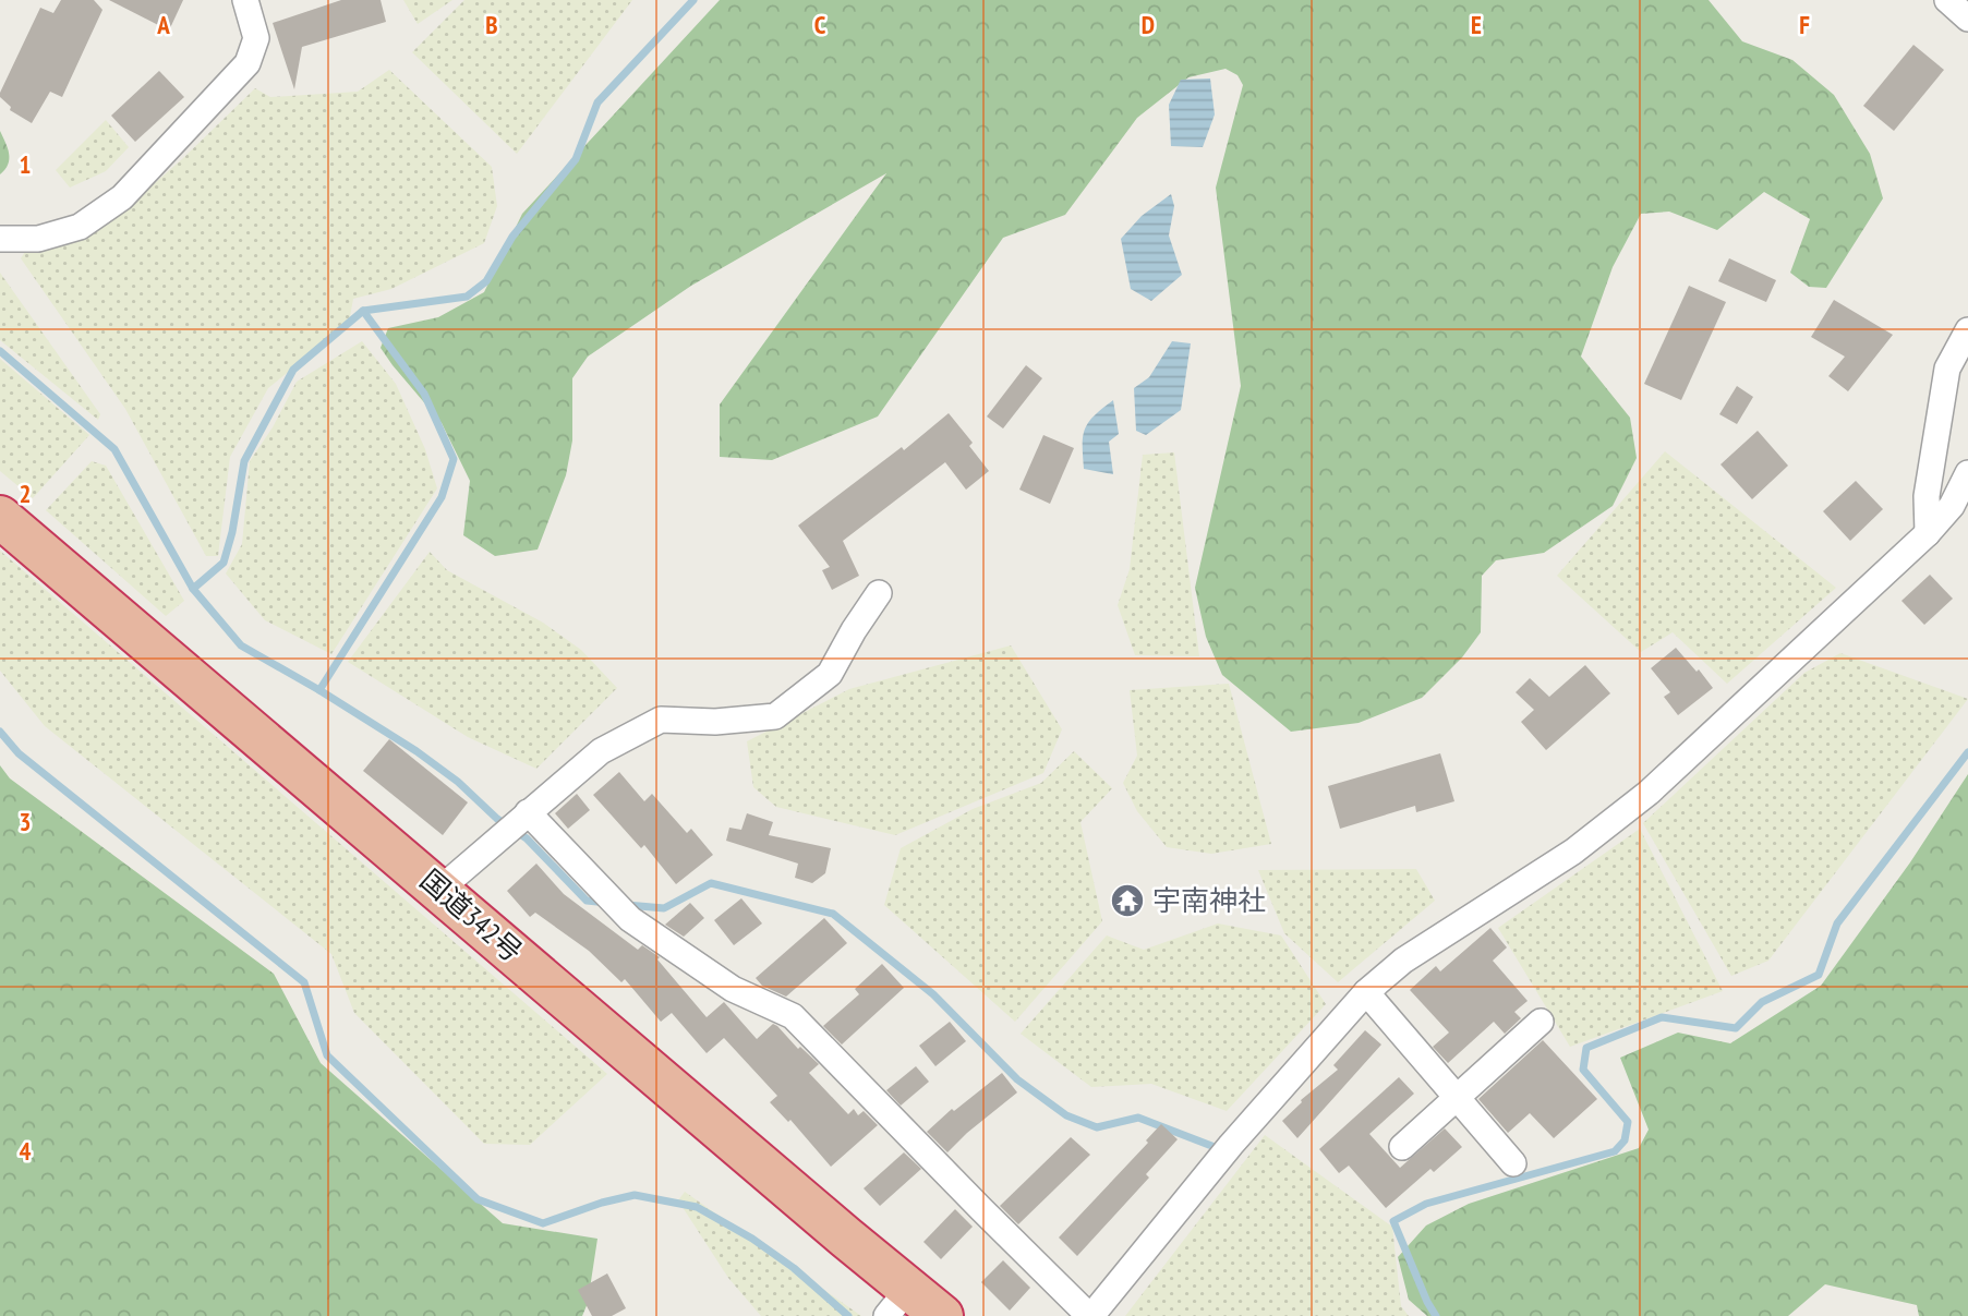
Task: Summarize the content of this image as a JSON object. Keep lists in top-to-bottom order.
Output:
{
  "streets": {
    "highway": ["国道342号"]
  },
  "places": {
    "temple": ["宇南神社"]
  },
  "grid": {
    "columns": [
      "A",
      "B",
      "C",
      "D",
      "E",
      "F"
    ],
    "rows": [
      "1",
      "2",
      "3",
      "4"
    ]
  }
}
